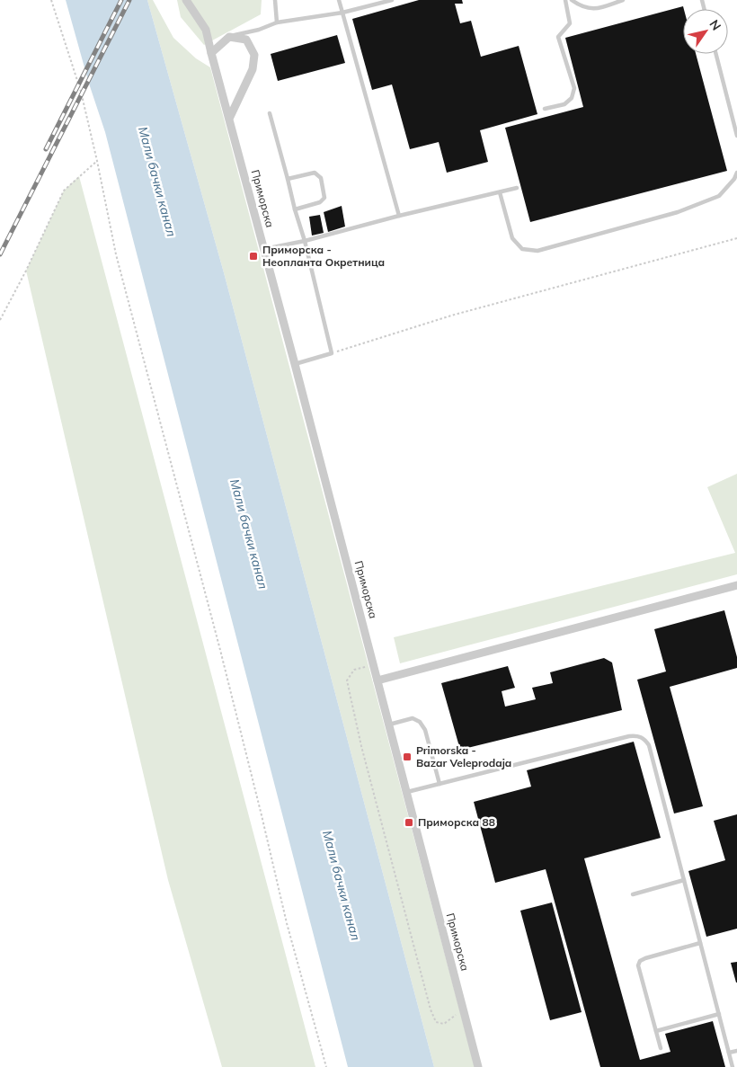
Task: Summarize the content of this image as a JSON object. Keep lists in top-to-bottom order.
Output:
{
  "streets": {
    "street": ["Приморска"]
  },
  "water": ["Мали бачки канал"],
  "places": {
    "transit": ["Приморска - Неопланта Окретница", "Primorska - Bazar Veleprodaja", "Приморска 88"]
  },
  "north": "top right"
}
